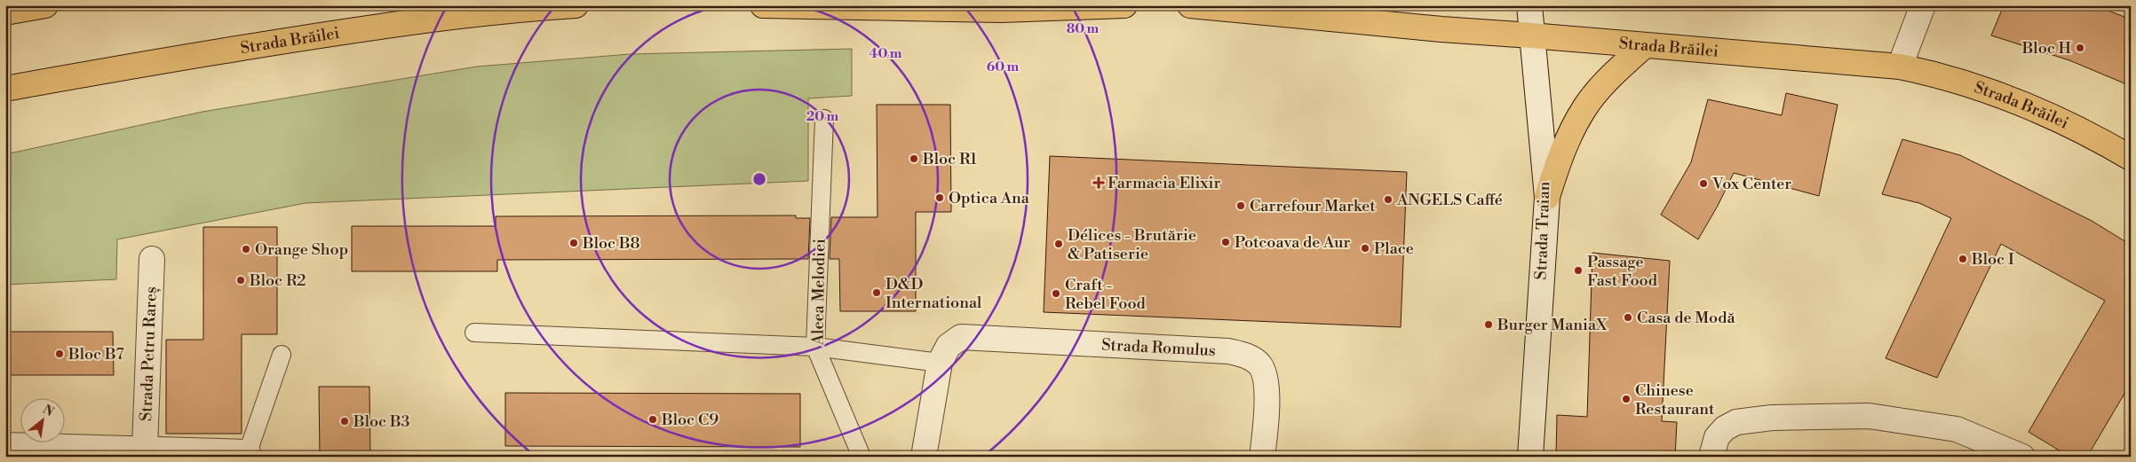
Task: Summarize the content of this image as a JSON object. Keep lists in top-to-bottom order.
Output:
{
  "streets": {
    "main road": ["Strada Brăilei"],
    "street": ["Strada Traian", "Strada Romulus", "Strada Petru Rareș"],
    "lane": ["Aleea Melodiei"]
  },
  "crossings": [
    ["Strada Brăilei", "Strada Traian"]
  ],
  "places": {
    "other": [
      "Bloc H",
      "Bloc R1",
      "Vox Center",
      "Optica Ana",
      "ANGELS Caffé",
      "Carrefour Market",
      "Potcoava de Aur",
      "Bloc B8",
      "Délices - Brutărie & Patiserie",
      "Place",
      "Orange Shop",
      "Bloc I",
      "Passage Fast Food",
      "Bloc R2",
      "D&D International",
      "Craft - Rebel Food",
      "Casa de Modă",
      "Burger ManiaX",
      "Bloc B7",
      "Chinese Restaurant",
      "Bloc C9",
      "Bloc B3"
    ],
    "health": ["Farmacia Elixir"]
  },
  "north": "top right",
  "rings": [
    "80 m",
    "40 m",
    "60 m",
    "20 m"
  ]
}
